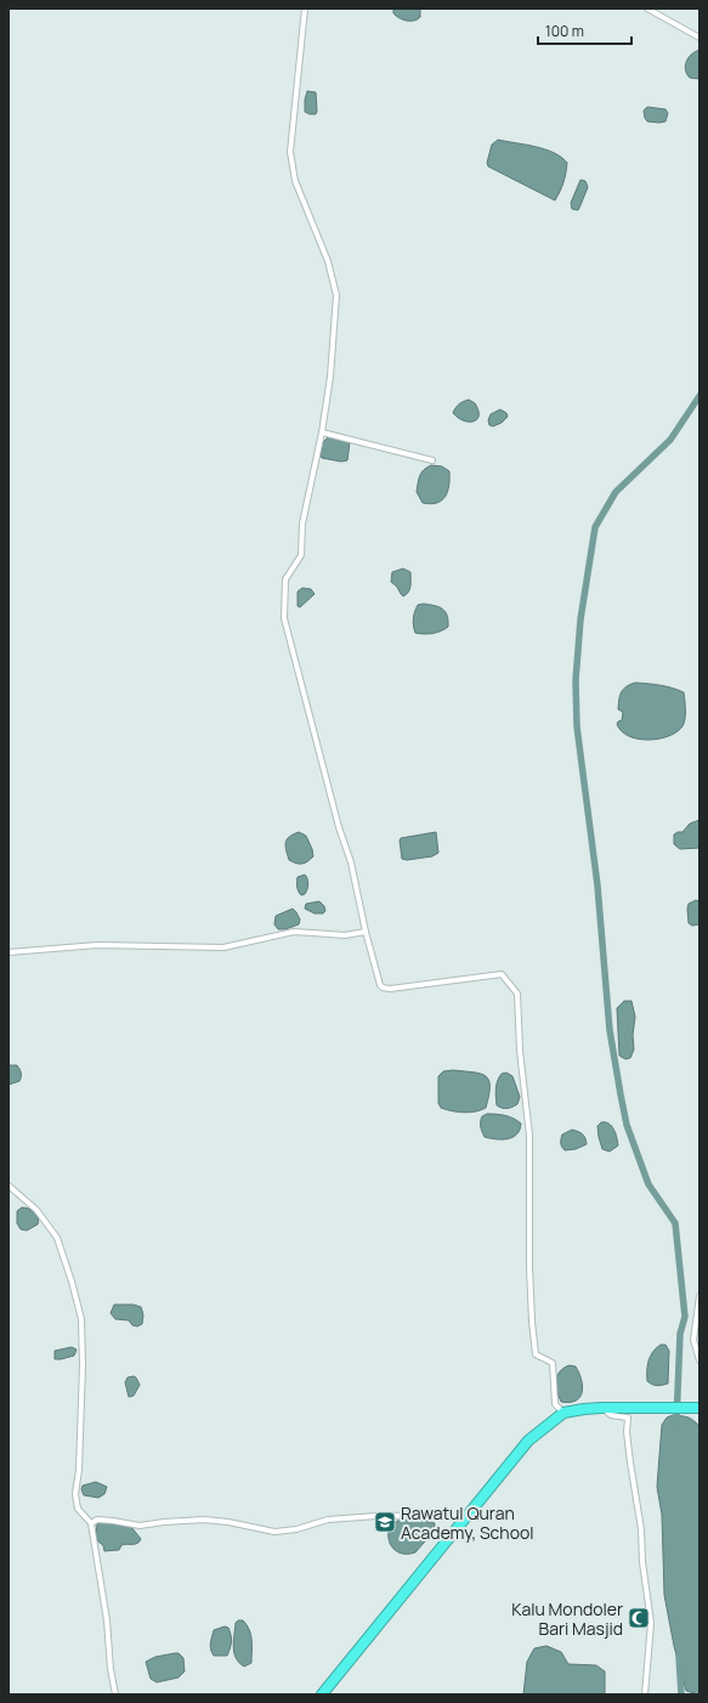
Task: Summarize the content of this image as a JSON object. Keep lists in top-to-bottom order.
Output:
{
  "places": {
    "school or university": ["Rawatul Quran Academy, School"],
    "mosque": ["Kalu Mondoler Bari Masjid"]
  },
  "scale_bar": "100 m"
}
